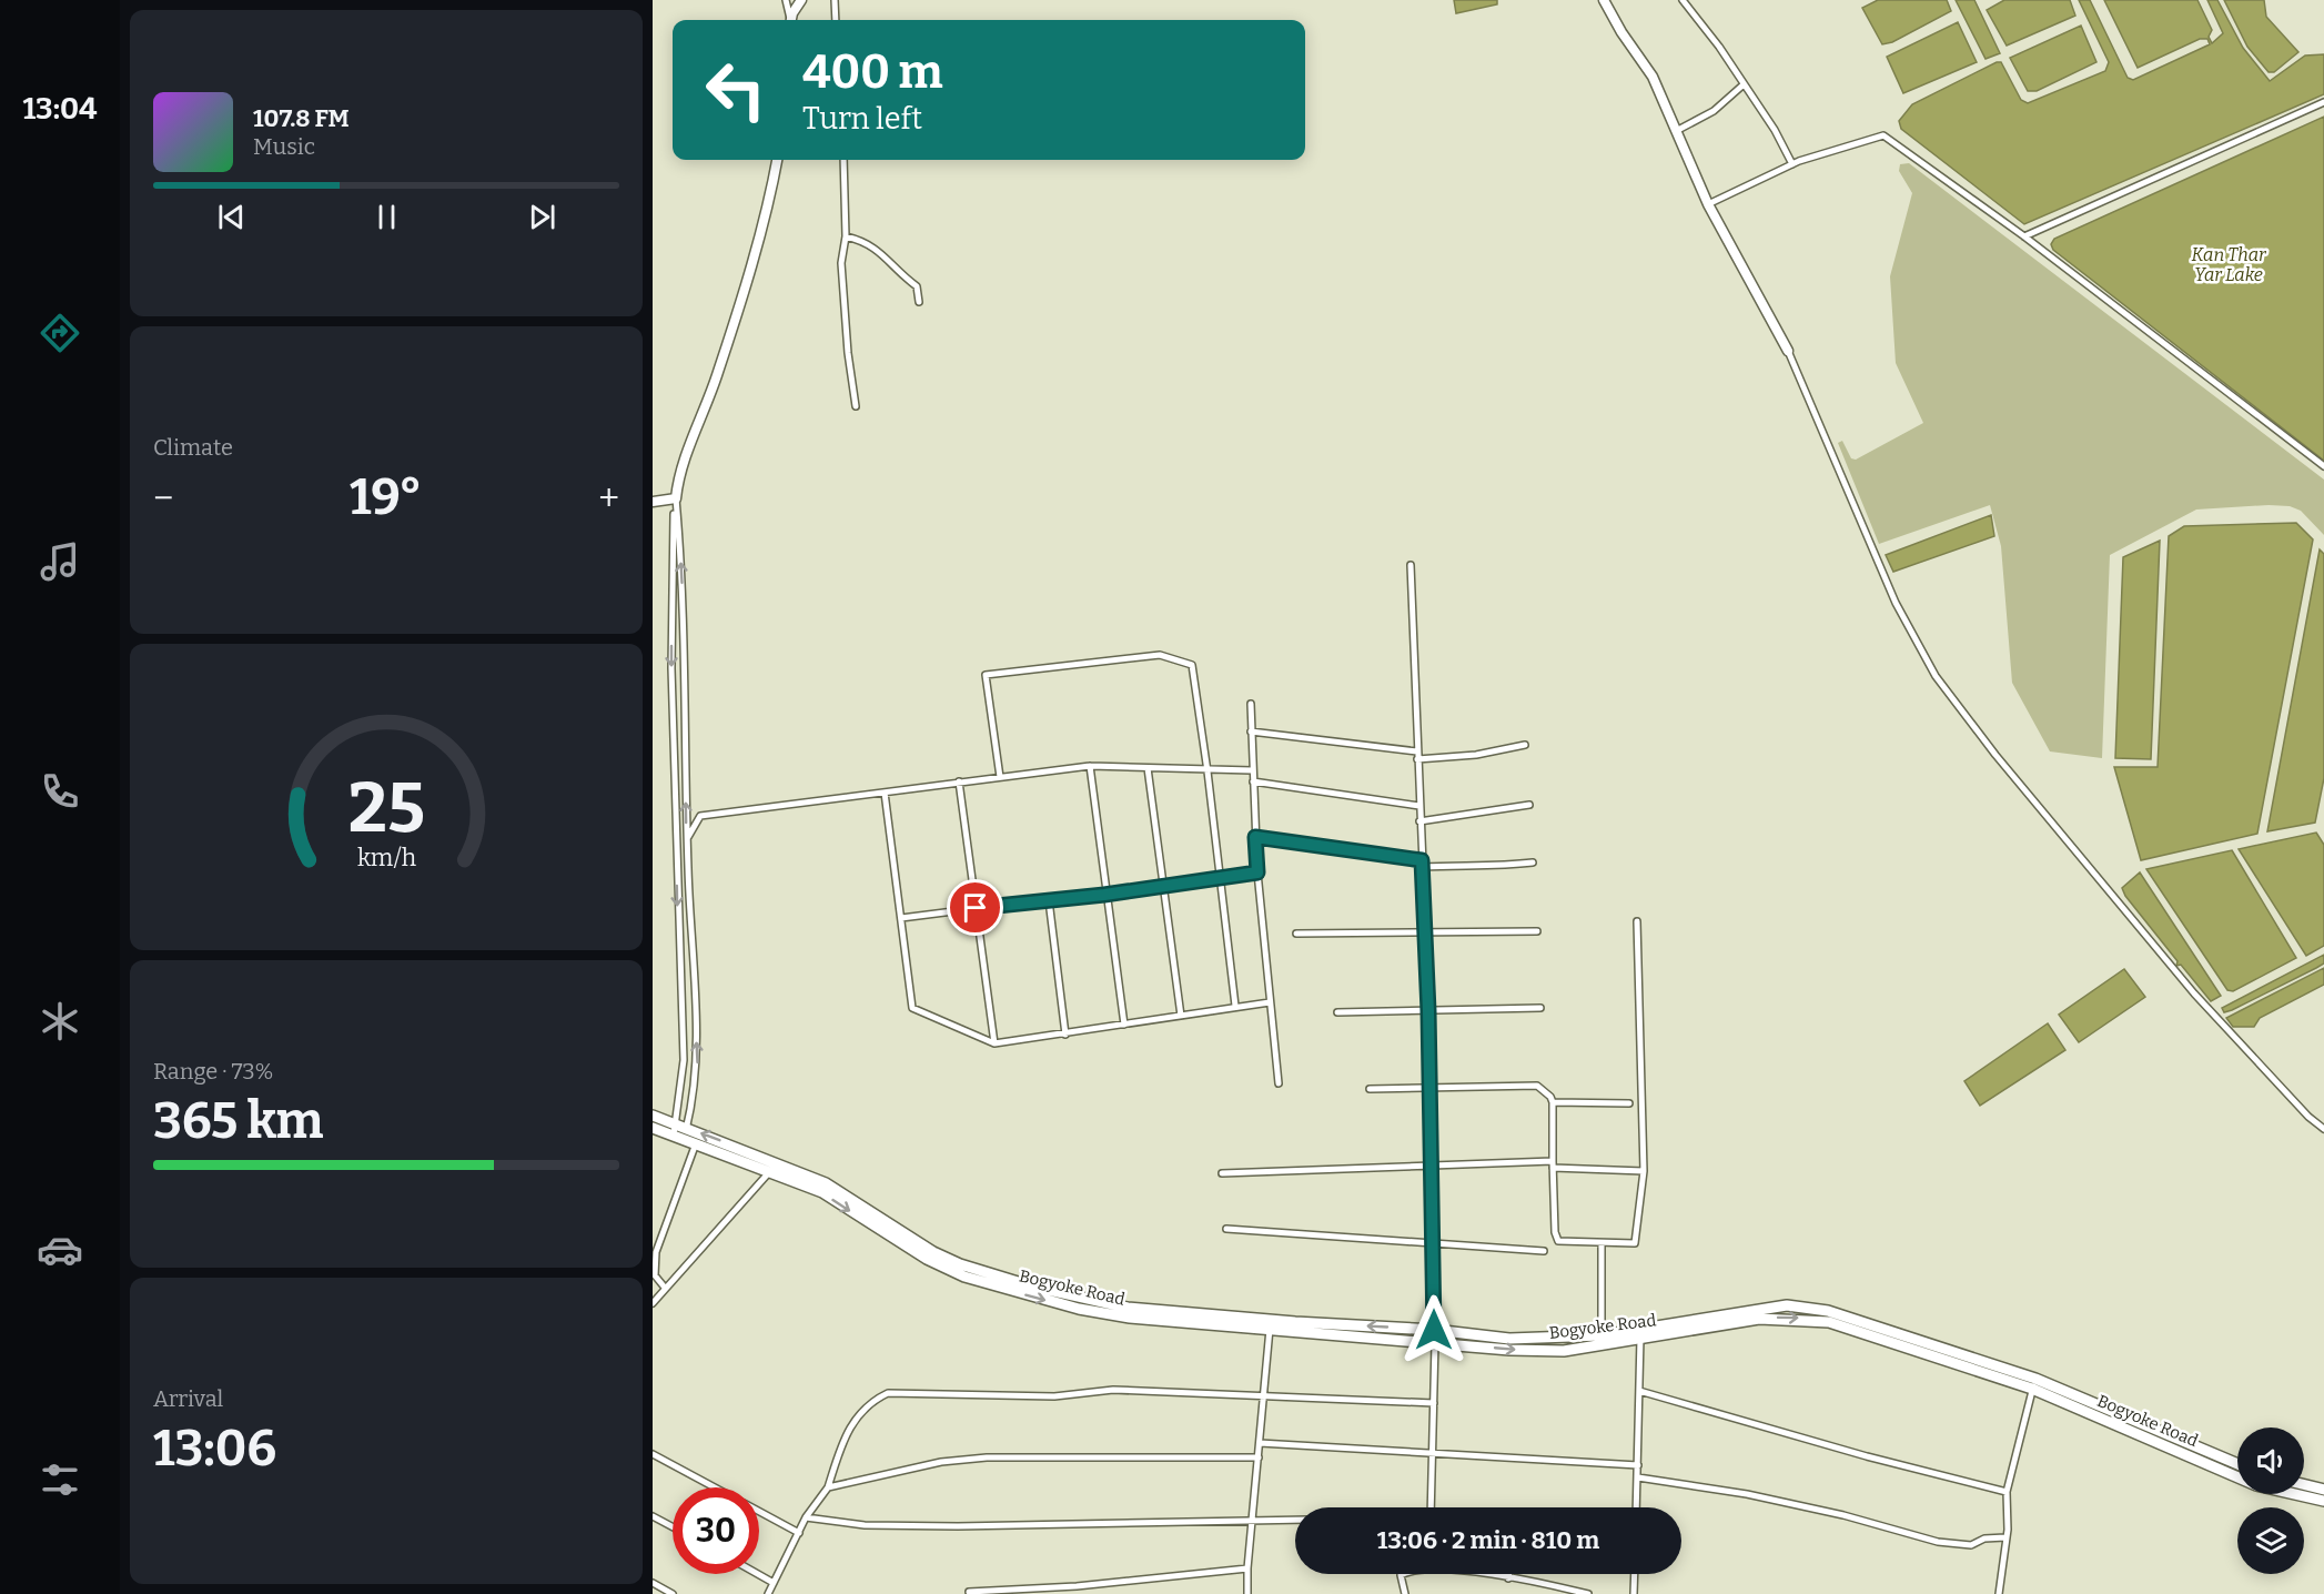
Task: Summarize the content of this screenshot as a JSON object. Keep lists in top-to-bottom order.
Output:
{
  "streets": {
    "main road": ["Bogyoke Road"]
  },
  "water": ["Kan Thar Yar Lake"],
  "page": {
    "tabs": "13:04",
    "turn": ["400 m", "Turn left"],
    "song": ["107.8 FM", "Music"],
    "tile": [
      "Climate",
      ["Range · 73%", "365 km"],
      ["Arrival", "13:06"]
    ],
    "heat": ["−", "19°", "+"],
    "limit": "30",
    "trip": "13:06 · 2 min · 810 m",
    "gauge": ["25", "km/h"]
  }
}
